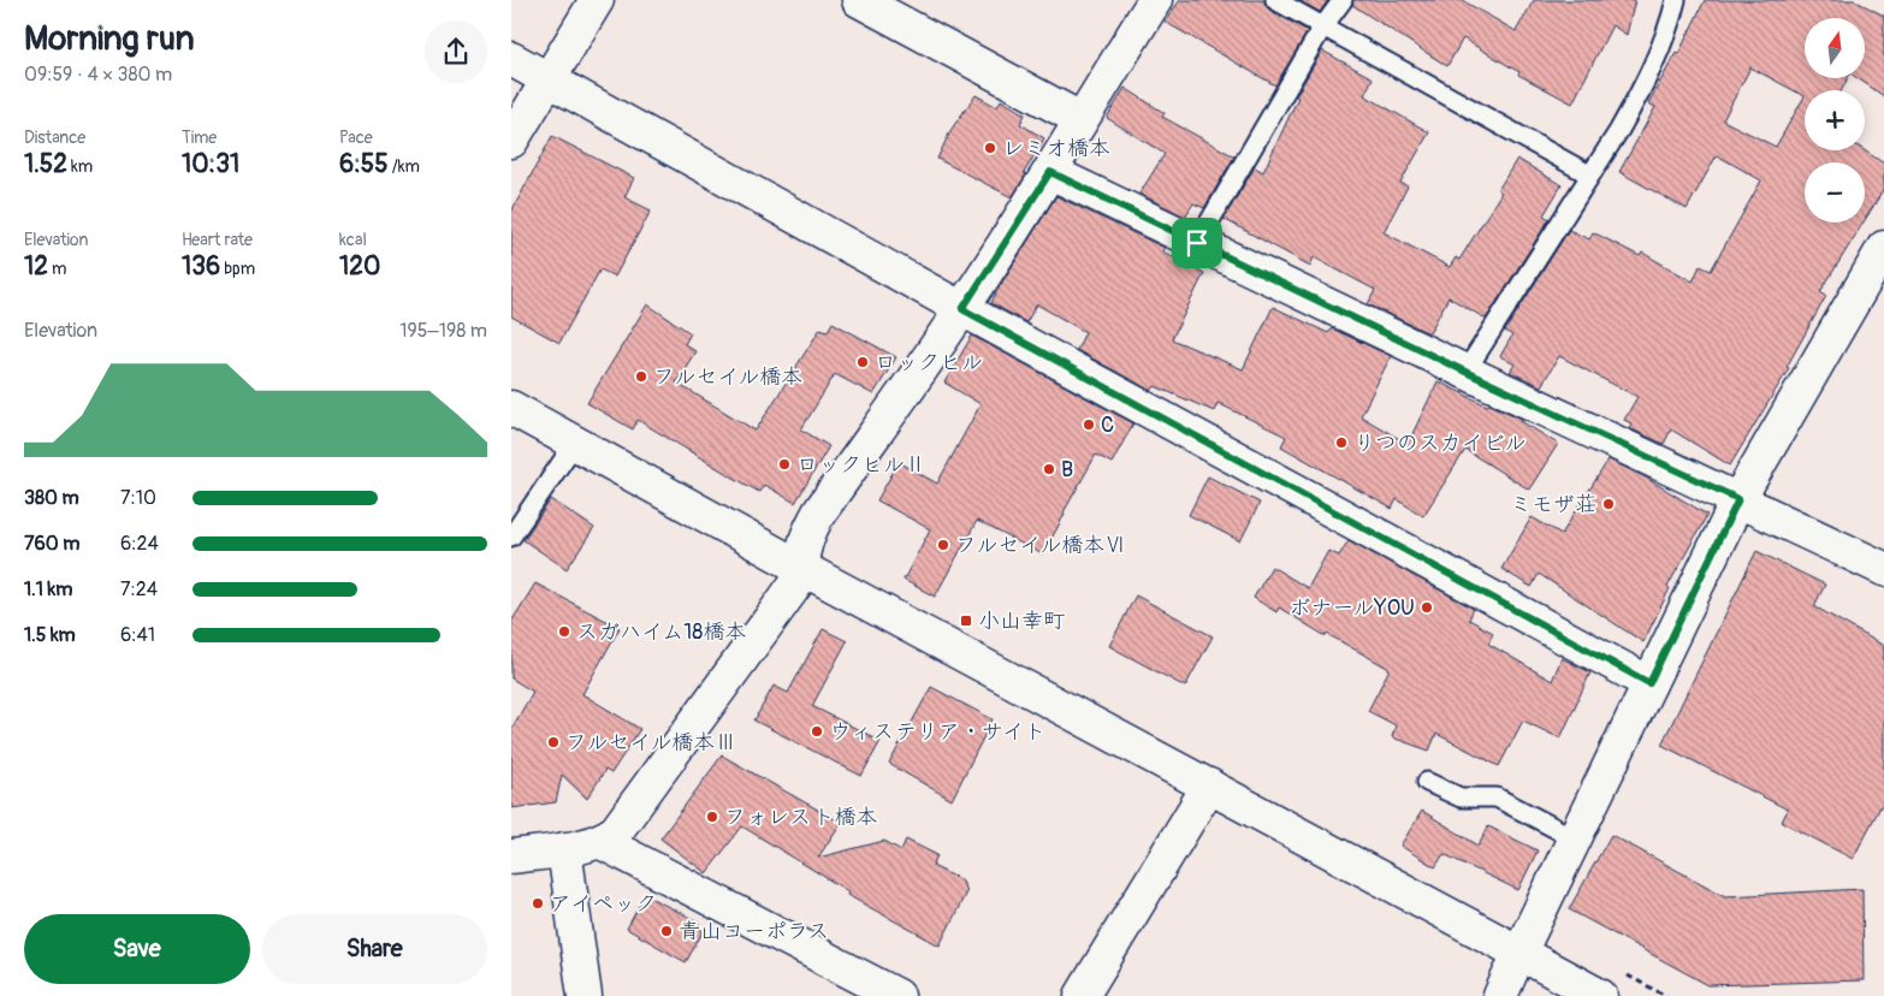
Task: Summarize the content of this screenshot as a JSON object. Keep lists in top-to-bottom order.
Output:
{
  "places": {
    "other": [
      "レミオ橋本",
      "ロックヒル",
      "フルセイル橋本",
      "C",
      "りつのスカイビル",
      "ロックヒルⅡ",
      "B",
      "ミモザ荘",
      "フルセイル橋本Ⅵ",
      "ボナールYOU",
      "スガハイム18橋本",
      "ウィステリア・サイト",
      "フルセイル橋本Ⅲ",
      "フォレスト橋本",
      "アイペック",
      "青山コーポラス"
    ],
    "transit": ["小山幸町"]
  },
  "north": "top",
  "page": {
    "heading": ["Morning run", "09:59 · 4 × 380 m"],
    "map_buttons": ["+", "−"],
    "stats": [
      ["Distance", "1.52 km"],
      ["Time", "10:31"],
      ["Pace", "6:55 /km"],
      ["Elevation", "12 m"],
      ["Heart rate", "136 bpm"],
      ["kcal", "120"]
    ],
    "chart": ["Elevation", "195–198 m"],
    "list": [
      {
        "name": "380 m",
        "note": "7:10"
      },
      {
        "name": "760 m",
        "note": "6:24"
      },
      {
        "name": "1.1 km",
        "note": "7:24"
      },
      {
        "name": "1.5 km",
        "note": "6:41"
      }
    ],
    "buttons": ["Save", "Share"]
  }
}
